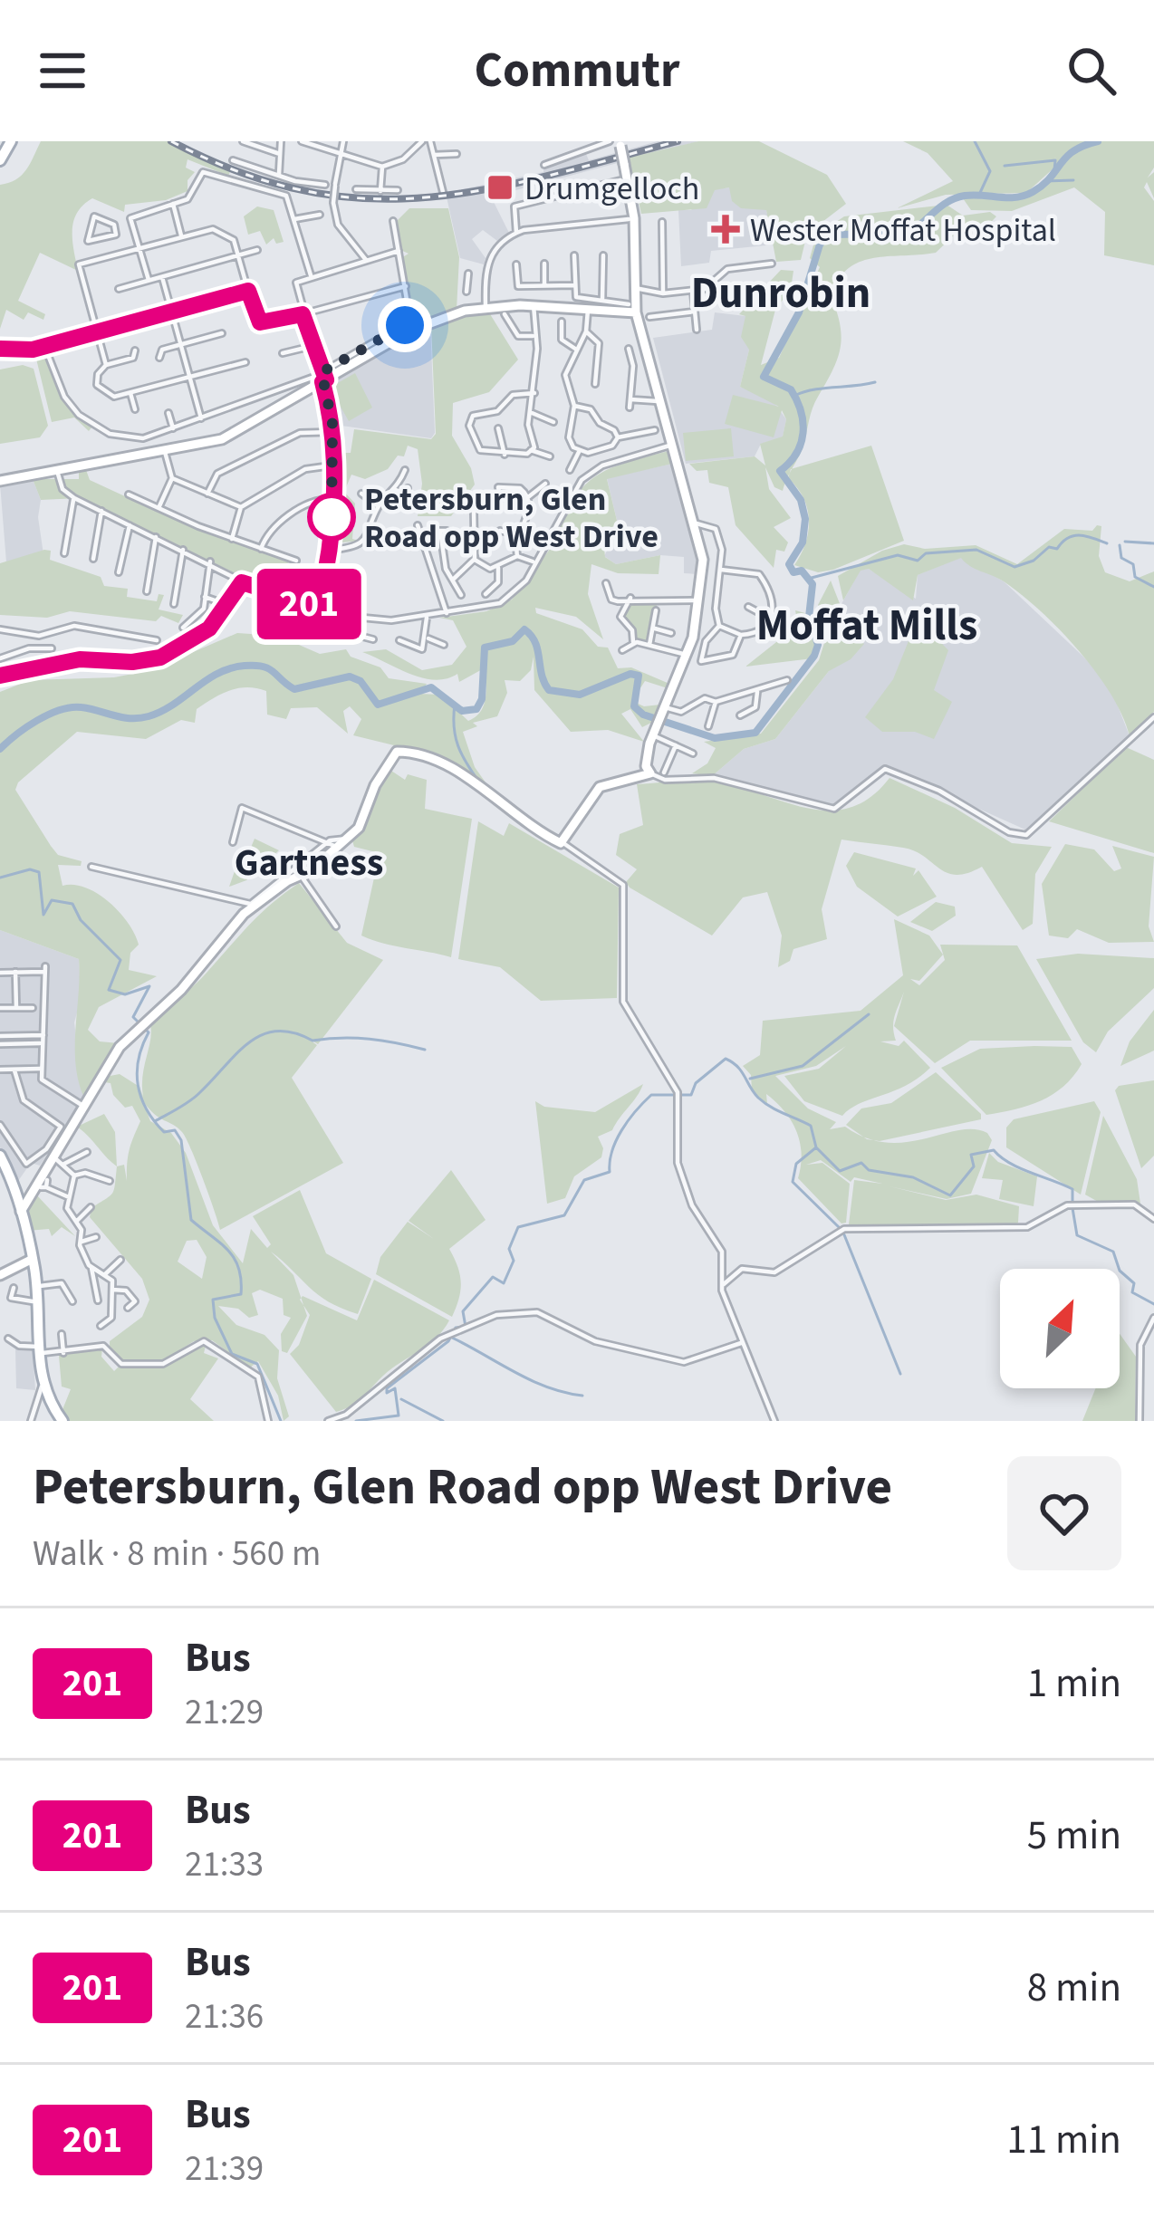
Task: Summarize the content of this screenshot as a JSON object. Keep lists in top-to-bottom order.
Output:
{
  "districts": ["Dunrobin", "Moffat Mills", "Gartness"],
  "places": {
    "transit": ["Drumgelloch"],
    "health": ["Wester Moffat Hospital"],
    "other": ["Petersburn, Glen Road opp West Drive"]
  },
  "lines": ["bus line 201"],
  "north": "top right",
  "page": {
    "header": "Commutr",
    "on_map": "201",
    "heading": ["Petersburn, Glen Road opp West Drive", "Walk · 8 min · 560 m"],
    "list": [
      {
        "mark": "201",
        "name": "Bus",
        "note": "21:29",
        "value": "1 min"
      },
      {
        "mark": "201",
        "name": "Bus",
        "note": "21:33",
        "value": "5 min"
      },
      {
        "mark": "201",
        "name": "Bus",
        "note": "21:36",
        "value": "8 min"
      },
      {
        "mark": "201",
        "name": "Bus",
        "note": "21:39",
        "value": "11 min"
      }
    ]
  }
}
